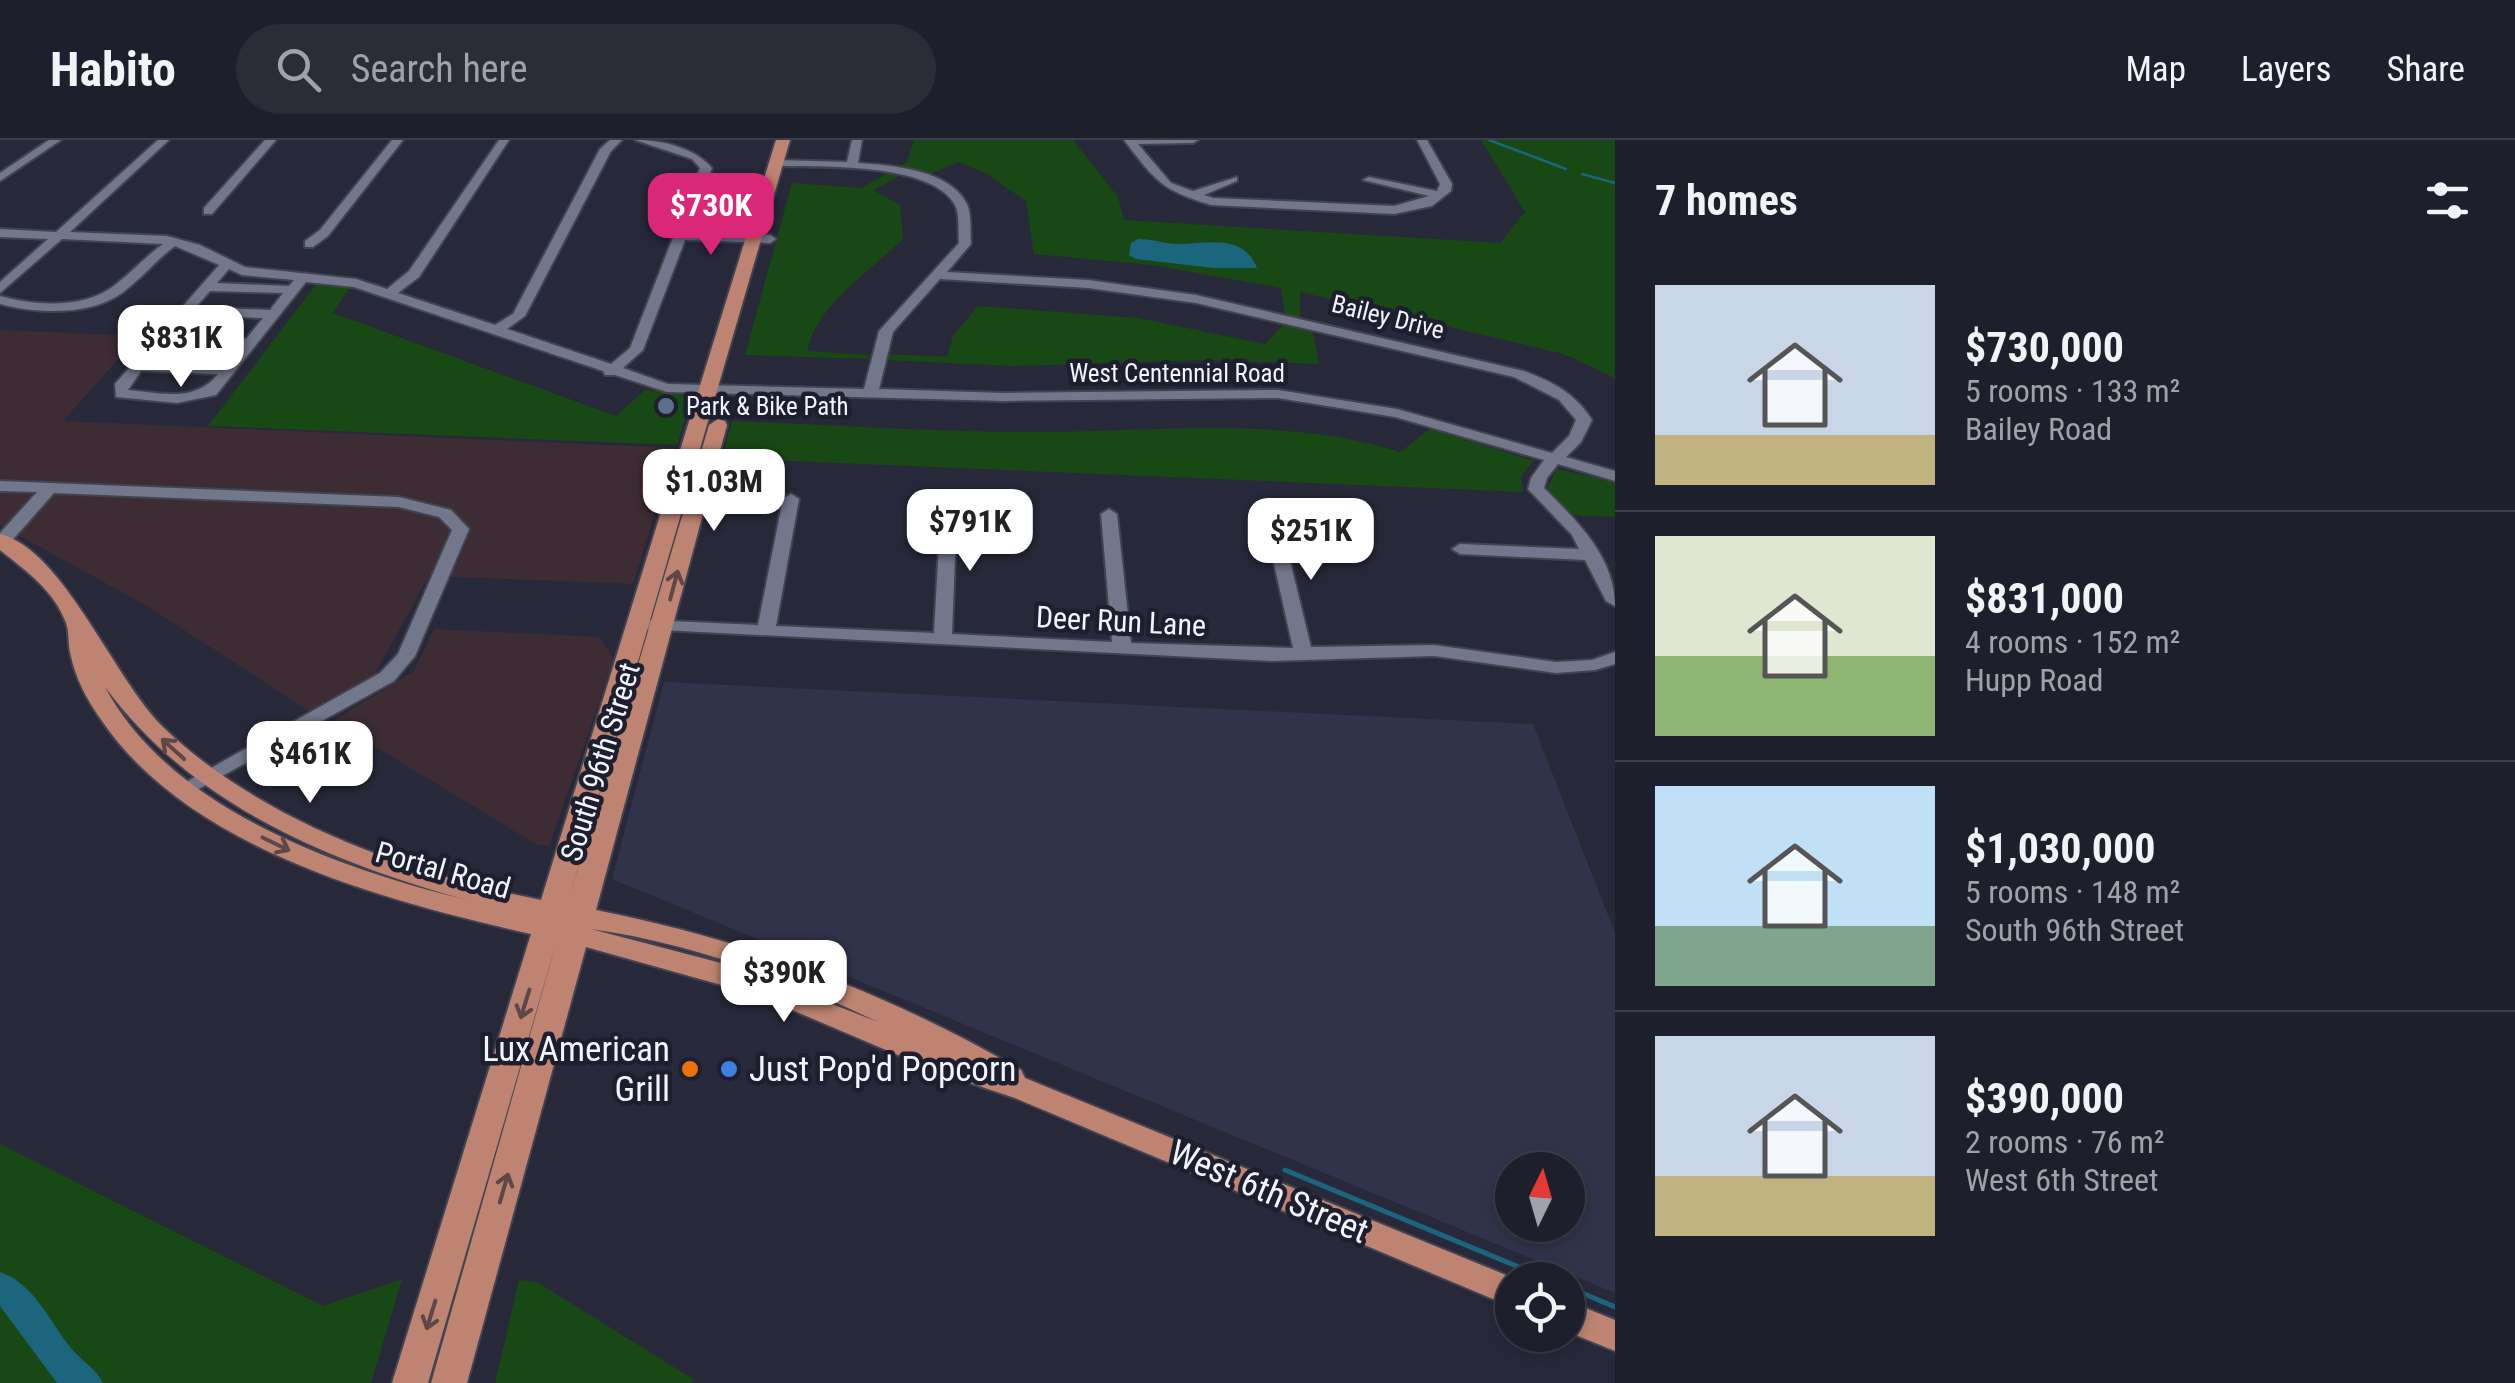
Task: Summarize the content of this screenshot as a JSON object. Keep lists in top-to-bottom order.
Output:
{
  "streets": {
    "main road": ["South 96th Street", "Portal Road", "West 6th Street"],
    "street": ["Bailey Drive", "West Centennial Road", "Deer Run Lane"]
  },
  "crossings": [
    ["Bailey Drive", "West Centennial Road"],
    ["West Centennial Road", "South 96th Street"],
    ["Deer Run Lane", "South 96th Street"],
    ["South 96th Street", "Portal Road"],
    ["South 96th Street", "West 6th Street"],
    ["Portal Road", "West 6th Street"]
  ],
  "places": ["Park & Bike Path", "Lux American Grill", "Just Pop'd Popcorn"],
  "north": "top",
  "page": {
    "header": "Habito",
    "search": "Search here",
    "nav": ["Map", "Layers", "Share"],
    "heading": "7 homes",
    "price": [
      "$730K",
      "$831K",
      "$1.03M",
      "$791K",
      "$251K",
      "$461K",
      "$390K"
    ],
    "list": [
      {
        "name": "$730,000",
        "note": "5 rooms · 133 m² · Bailey Road"
      },
      {
        "name": "$831,000",
        "note": "4 rooms · 152 m² · Hupp Road"
      },
      {
        "name": "$1,030,000",
        "note": "5 rooms · 148 m² · South 96th Street"
      },
      {
        "name": "$390,000",
        "note": "2 rooms · 76 m² · West 6th Street"
      }
    ]
  }
}
